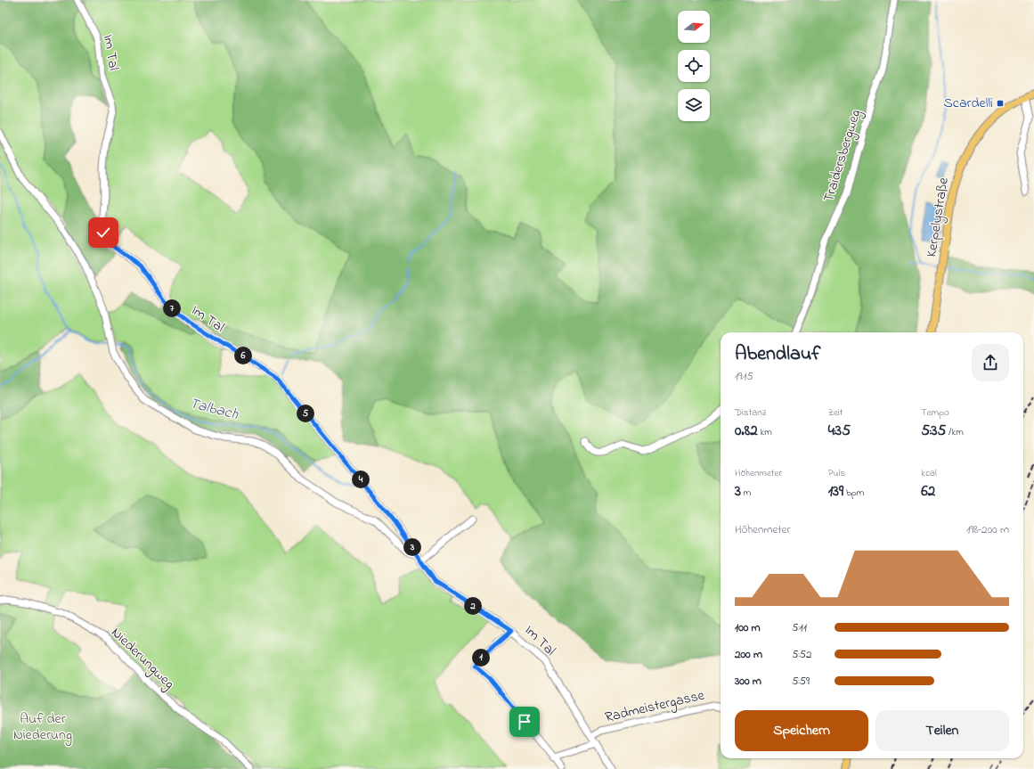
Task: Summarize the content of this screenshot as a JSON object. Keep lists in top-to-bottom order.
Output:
{
  "streets": {
    "main road": ["Kerpelystraße"],
    "street": [
      "Im Tal",
      "Traidersbergweg",
      "Niederungweg",
      "Radmeistergasse"
    ]
  },
  "crossings": [
    ["Im Tal", "Radmeistergasse"]
  ],
  "water": ["Talbach"],
  "parks": ["Auf der Niederung"],
  "places": {
    "transit": ["Scardelli"]
  },
  "north": "right",
  "page": {
    "pins": [
      "7",
      "6",
      "5",
      "4",
      "3",
      "2",
      "1"
    ],
    "heading": ["Abendlauf", "19:15"],
    "stats": [
      ["Distanz", "0.82 km"],
      ["Zeit", "4:35"],
      ["Tempo", "5:35 /km"],
      ["Höhenmeter", "3 m"],
      ["Puls", "139 bpm"],
      ["kcal", "62"]
    ],
    "chart": ["Höhenmeter", "198–200 m"],
    "list": [
      {
        "name": "100 m",
        "note": "5:11"
      },
      {
        "name": "200 m",
        "note": "5:52"
      },
      {
        "name": "300 m",
        "note": "5:59"
      }
    ],
    "buttons": ["Speichern", "Teilen"]
  }
}
